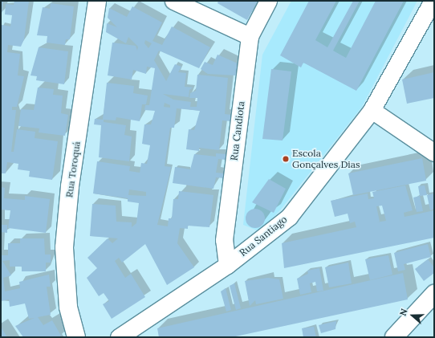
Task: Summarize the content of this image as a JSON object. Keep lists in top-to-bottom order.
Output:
{
  "streets": {
    "street": ["Rua Candiota", "Rua Toroquá", "Rua Santiago"]
  },
  "crossings": [
    ["Rua Candiota", "Rua Santiago"]
  ],
  "places": ["Escola Gonçalves Dias"],
  "north": "left"
}
